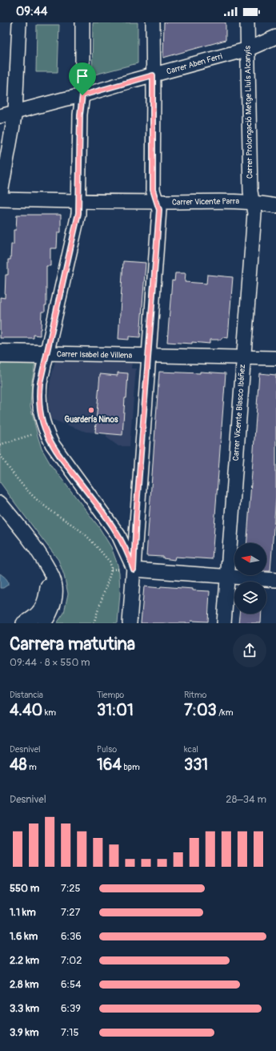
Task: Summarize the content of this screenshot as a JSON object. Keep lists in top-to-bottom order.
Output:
{
  "streets": {
    "street": [
      "Carrer Aben Ferri",
      "Carrer Prolongació Metge Lluís Alcanyís",
      "Carrer Vicente Parra",
      "Carrer Isabel de Villena",
      "Carrer Vicente Blasco Ibáñez"
    ]
  },
  "crossings": [
    ["Carrer Aben Ferri", "Carrer Prolongació Metge Lluís Alcanyís"],
    ["Carrer Prolongació Metge Lluís Alcanyís", "Carrer Vicente Parra"],
    ["Carrer Prolongació Metge Lluís Alcanyís", "Carrer Vicente Blasco Ibáñez"],
    ["Carrer Vicente Parra", "Carrer Vicente Blasco Ibáñez"],
    ["Carrer Isabel de Villena", "Carrer Vicente Blasco Ibáñez"]
  ],
  "places": ["Guardería Ninos"],
  "north": "left",
  "page": {
    "status": "09:44",
    "heading": ["Carrera matutina", "09:44 · 8 × 550 m"],
    "stats": [
      ["Distancia", "4.40 km"],
      ["Tiempo", "31:01"],
      ["Ritmo", "7:03 /km"],
      ["Desnivel", "48 m"],
      ["Pulso", "164 bpm"],
      ["kcal", "331"]
    ],
    "chart": ["Desnivel", "28–34 m"],
    "list": [
      {
        "name": "550 m",
        "note": "7:25"
      },
      {
        "name": "1.1 km",
        "note": "7:27"
      },
      {
        "name": "1.6 km",
        "note": "6:36"
      },
      {
        "name": "2.2 km",
        "note": "7:02"
      },
      {
        "name": "2.8 km",
        "note": "6:54"
      },
      {
        "name": "3.3 km",
        "note": "6:39"
      },
      {
        "name": "3.9 km",
        "note": "7:15"
      }
    ]
  }
}
